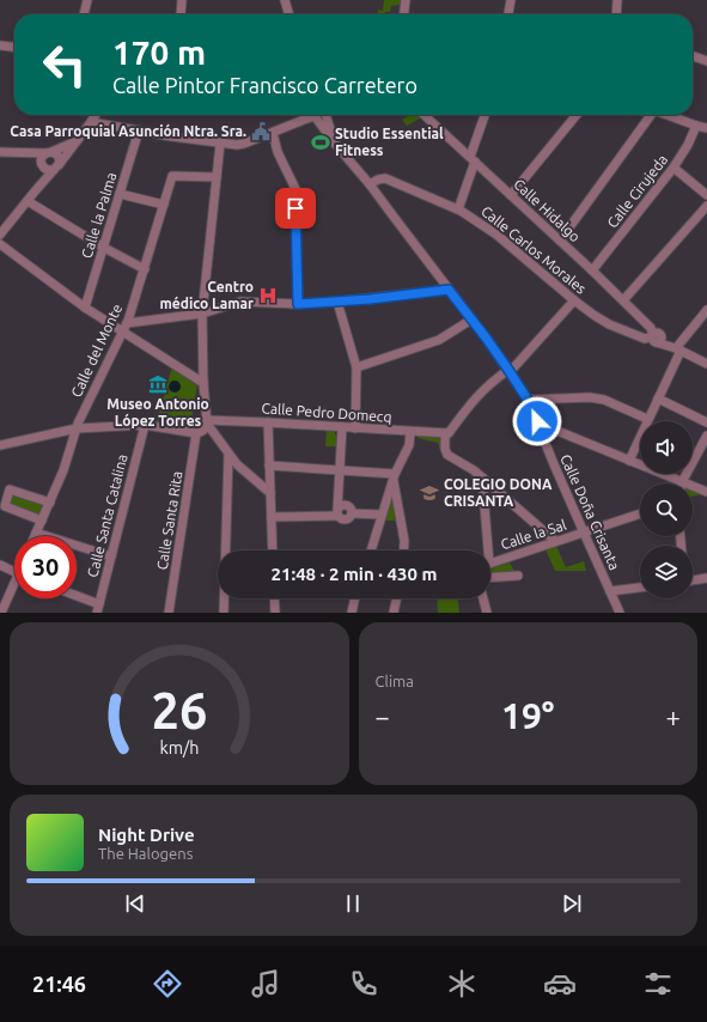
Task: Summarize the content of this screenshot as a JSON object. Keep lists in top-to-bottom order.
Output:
{
  "streets": {
    "street": [
      "Calle Cirujeda",
      "Calle Hidalgo",
      "Calle la Palma",
      "Calle Carlos Morales",
      "Calle del Monte",
      "Calle Pedro Domecq",
      "Calle Doña Crisanta",
      "Calle Santa Catalina",
      "Calle Santa Rita",
      "Calle la Sal"
    ]
  },
  "crossings": [
    ["Calle Cirujeda", "Calle Hidalgo"],
    ["Calle Hidalgo", "Calle Carlos Morales"],
    ["Calle Carlos Morales", "Calle Doña Crisanta"],
    ["Calle Doña Crisanta", "Calle la Sal"]
  ],
  "places": {
    "public building": ["Casa Parroquial Asunción Ntra. Sra."],
    "sports": ["Studio Essential Fitness"],
    "hospital": ["Centro médico Lamar"],
    "museum": ["Museo Antonio López Torres"],
    "school or university": ["COLEGIO DONA CRISANTA"]
  },
  "page": {
    "turn": ["170 m", "Calle Pintor Francisco Carretero"],
    "limit": "30",
    "trip": "21:48 · 2 min · 430 m",
    "tile": "Clima",
    "heat": ["−", "19°", "+"],
    "song": ["Night Drive", "The Halogens"],
    "tabs": "21:46",
    "gauge": ["26", "km/h"]
  }
}
